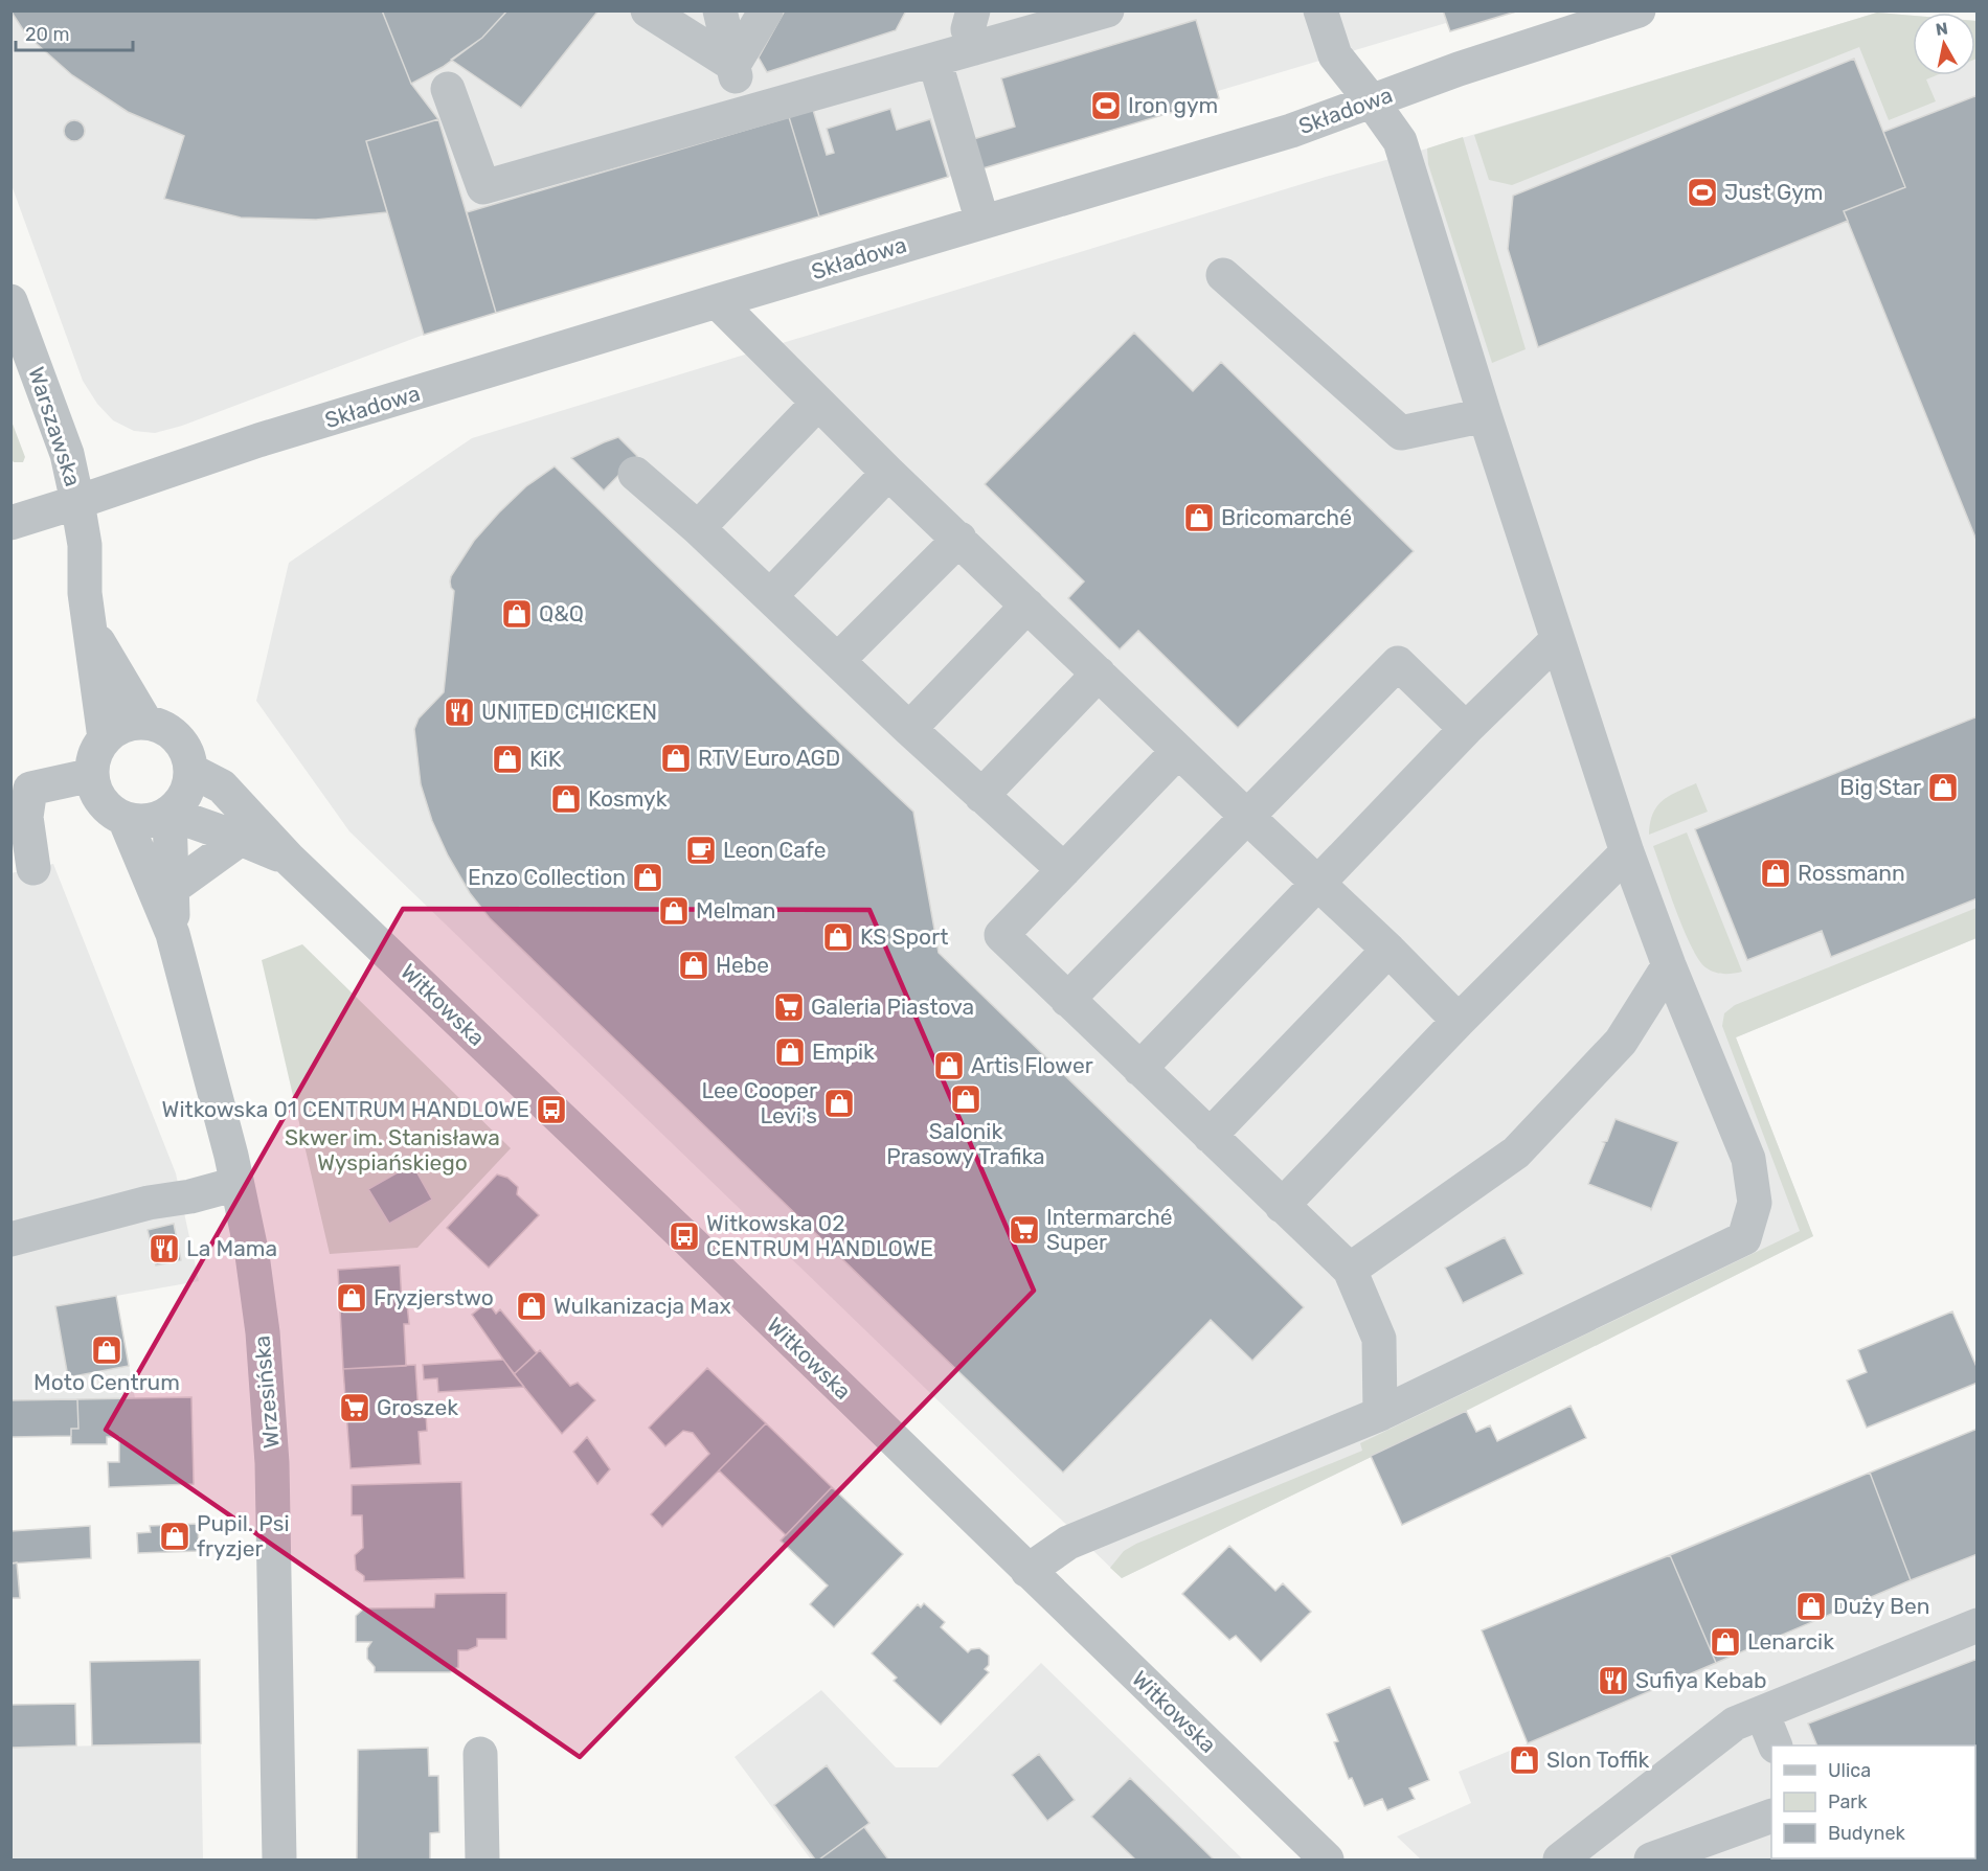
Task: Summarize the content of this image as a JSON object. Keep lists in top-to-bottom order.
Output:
{
  "streets": {
    "street": [
      "Składowa",
      "Warszawska",
      "Witkowska",
      "Wrzesińska"
    ]
  },
  "crossings": [
    ["Składowa", "Warszawska"],
    ["Warszawska", "Witkowska"],
    ["Warszawska", "Wrzesińska"],
    ["Witkowska", "Wrzesińska"]
  ],
  "parks": ["Skwer im. Stanisława Wyspiańskiego"],
  "places": {
    "sports": ["Iron gym", "Just Gym"],
    "shop": [
      "Bricomarché",
      "Q&Q",
      "RTV Euro AGD",
      "KiK",
      "Big Star",
      "Kosmyk",
      "Rossmann",
      "Enzo Collection",
      "Melman",
      "KS Sport",
      "Hebe",
      "Empik",
      "Artis Flower",
      "Salonik Prasowy Trafika",
      "Lee Cooper Levi's",
      "Fryzjerstwo",
      "Wulkanizacja Max",
      "Moto Centrum",
      "Pupil. Psi fryzjer",
      "Duży Ben",
      "Lenarcik",
      "Slon Toffik"
    ],
    "restaurant": ["UNITED CHICKEN", "La Mama", "Sufiya Kebab"],
    "cafe": ["Leon Cafe"],
    "supermarket": ["Galeria Piastova", "Intermarché Super", "Groszek"],
    "bus stop": ["Witkowska 01 CENTRUM HANDLOWE", "Witkowska 02 CENTRUM HANDLOWE"]
  },
  "legend": ["Ulica", "Park", "Budynek"],
  "scale_bar": "20 m",
  "north": "top"
}
